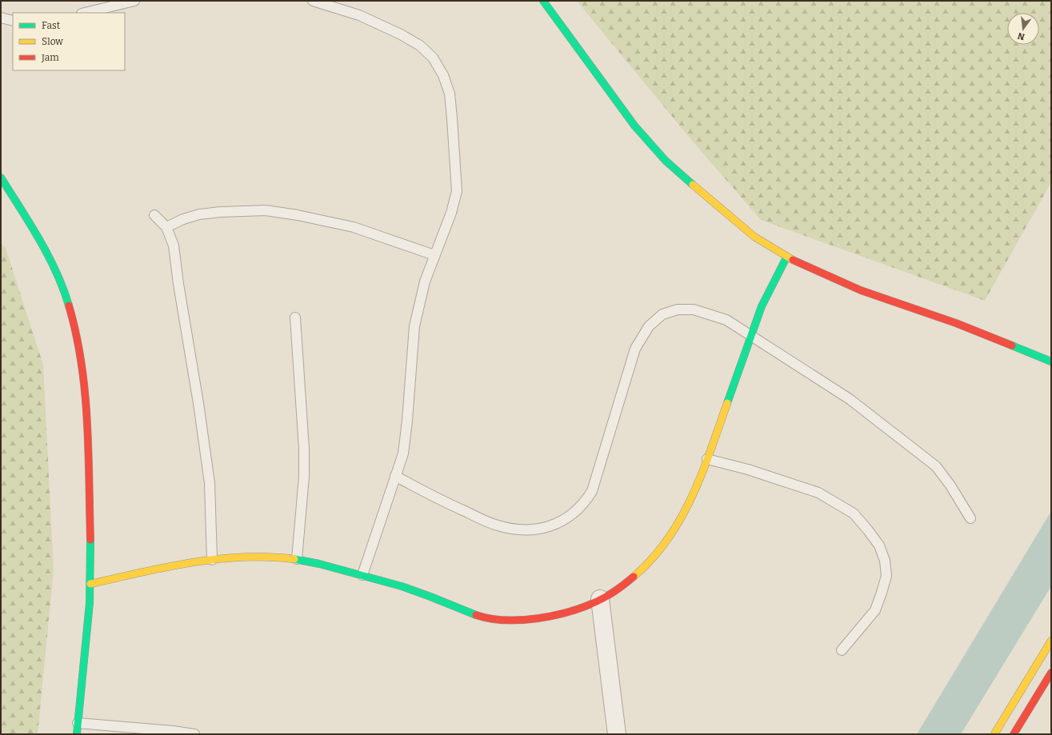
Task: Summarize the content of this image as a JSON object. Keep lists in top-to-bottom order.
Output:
{
  "legend": ["Fast", "Slow", "Jam"],
  "north": "bottom"
}
